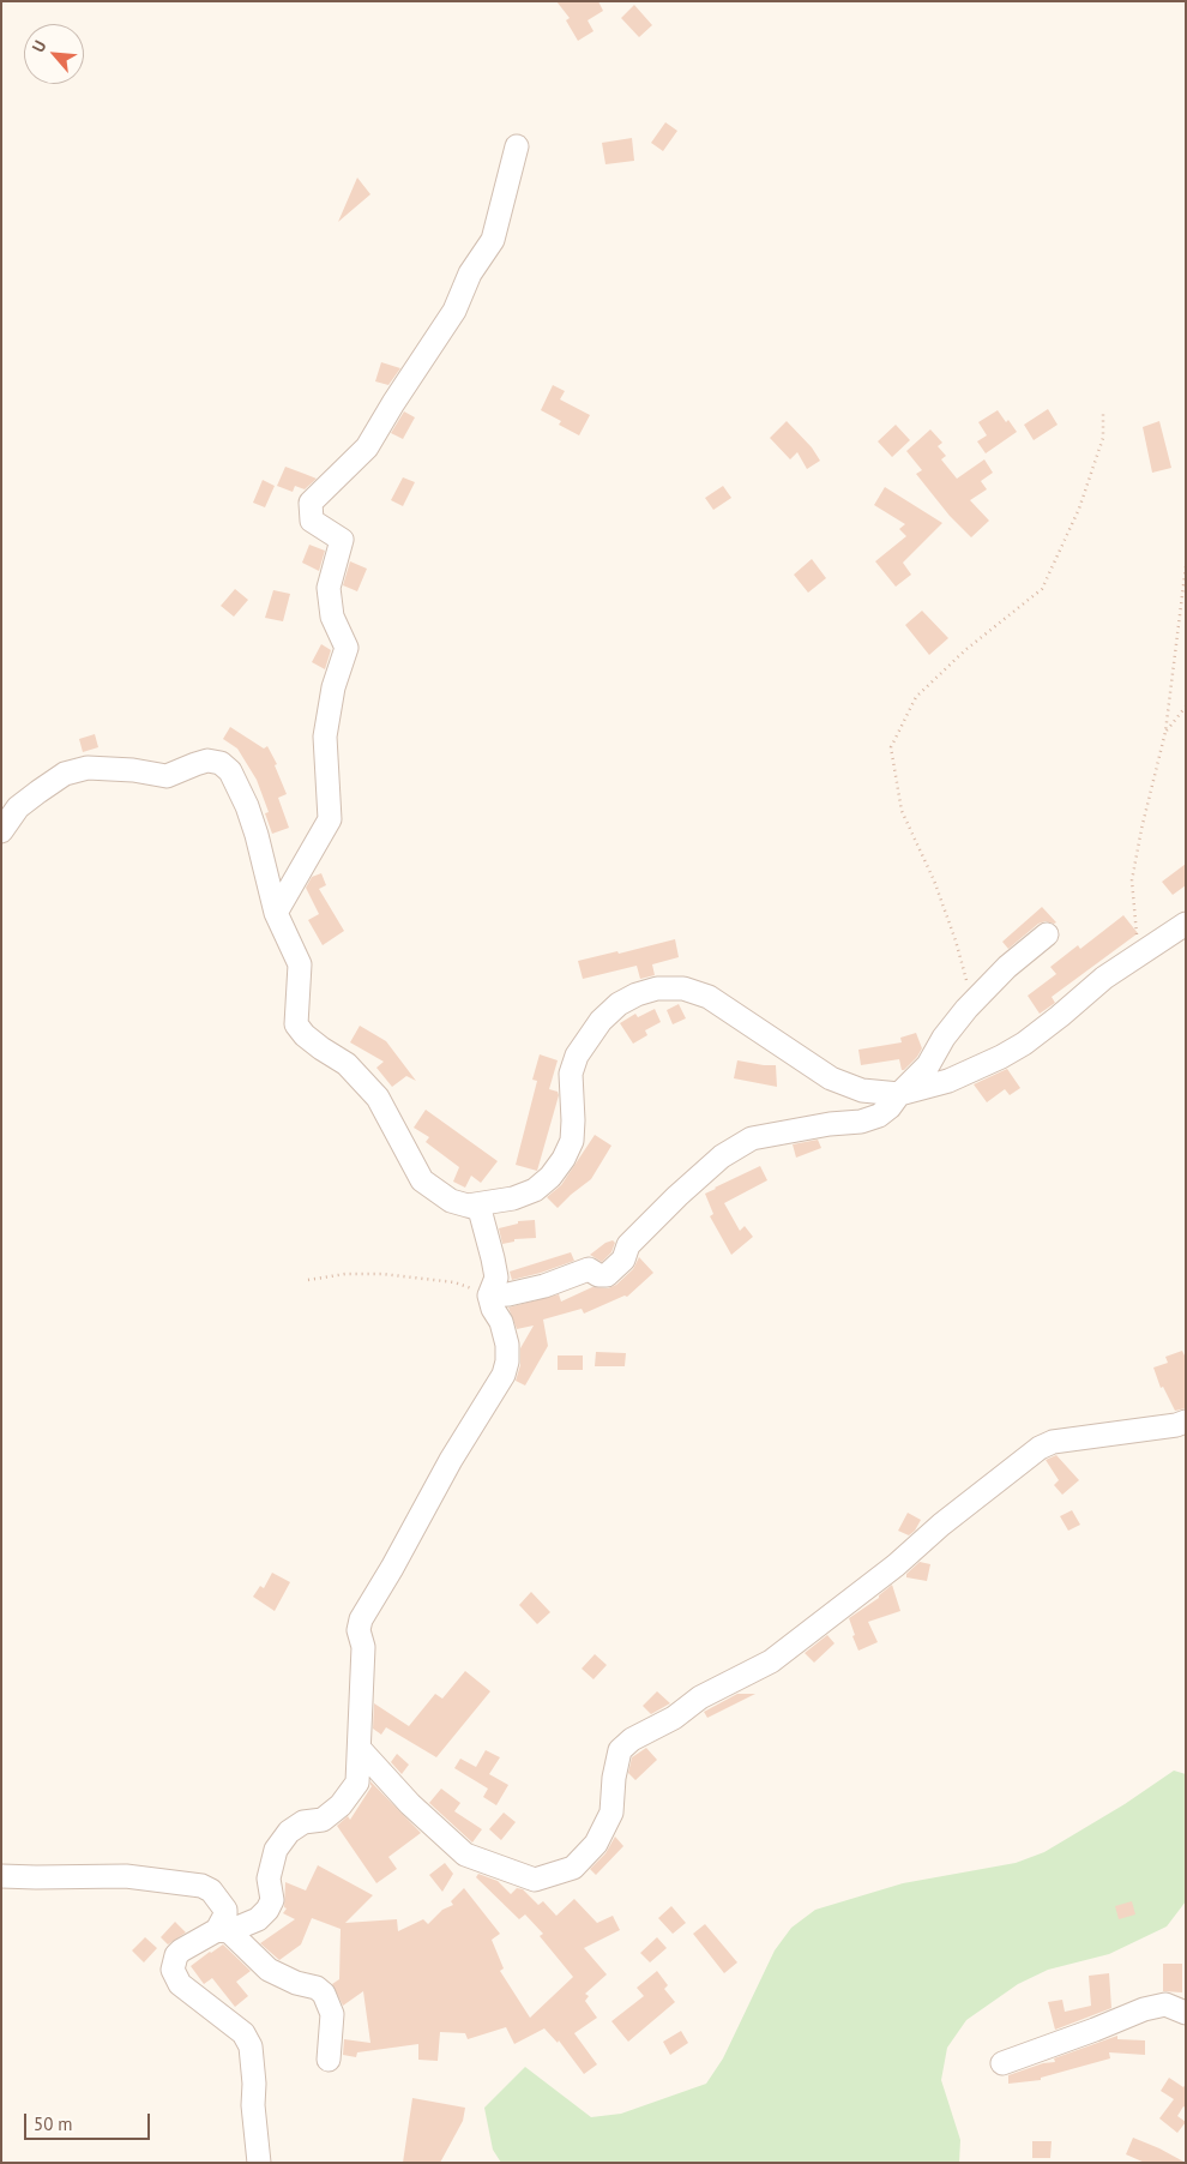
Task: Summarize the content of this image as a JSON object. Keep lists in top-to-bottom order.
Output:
{
  "scale_bar": "50 m",
  "north": "top left"
}
